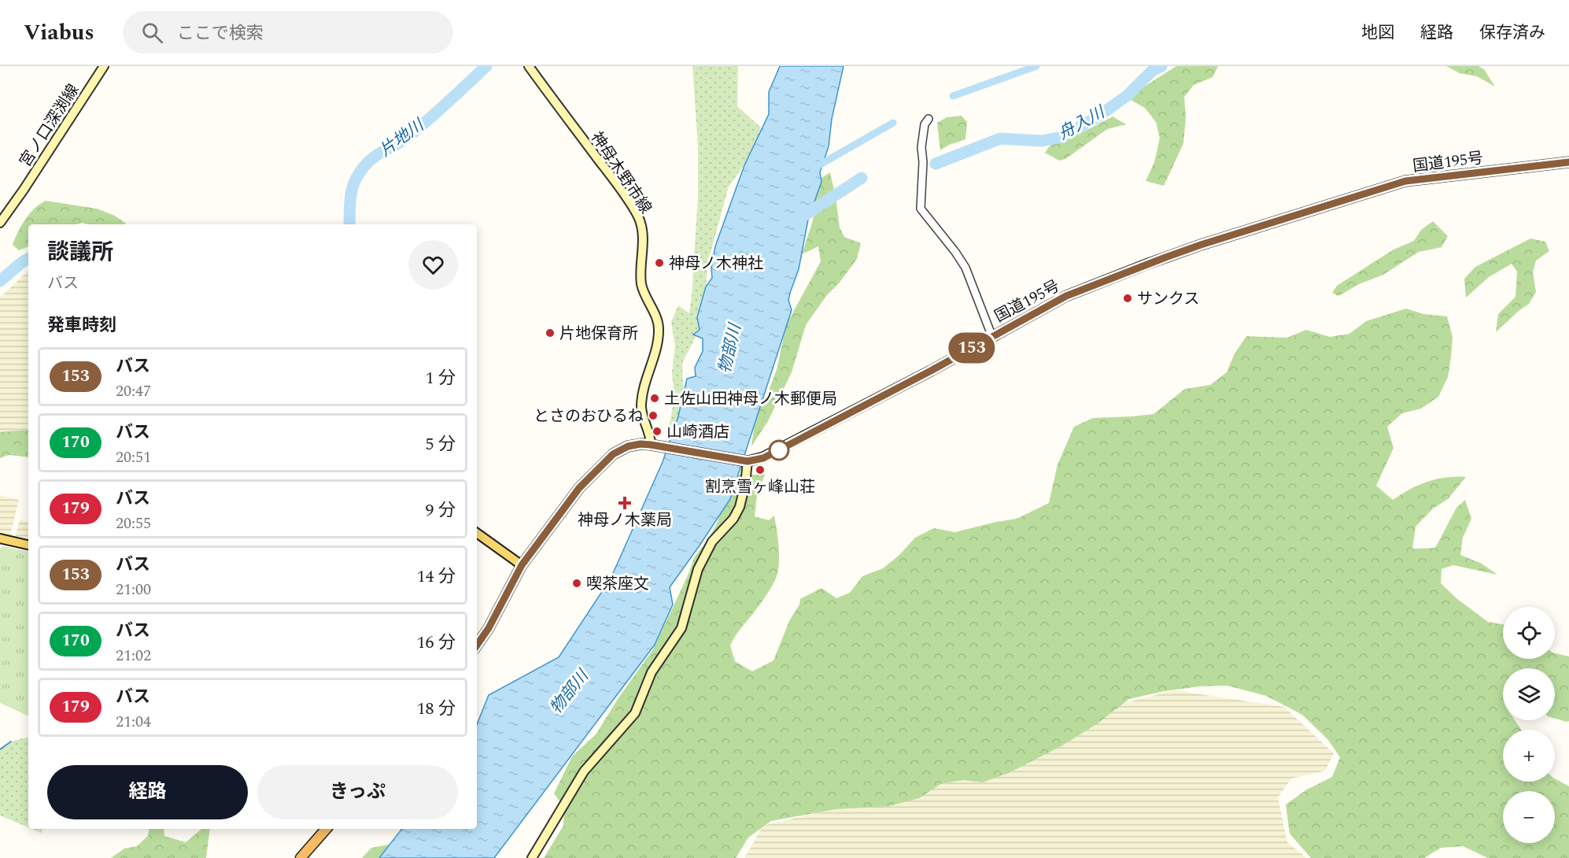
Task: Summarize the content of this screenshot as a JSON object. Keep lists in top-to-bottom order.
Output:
{
  "streets": {
    "highway": ["国道195号"],
    "main road": ["宮ノ口深渕線", "神母木野市線"]
  },
  "crossings": [
    ["国道195号", "神母木野市線"]
  ],
  "water": ["舟入川", "片地川", "物部川"],
  "places": {
    "other": [
      "神母ノ木神社",
      "サンクス",
      "片地保育所",
      "土佐山田神母ノ木郵便局",
      "とさのおひるね",
      "山崎酒店",
      "割烹雪ヶ峰山荘",
      "喫茶座文"
    ],
    "health": ["神母ノ木薬局"]
  },
  "lines": ["bus line 153"],
  "page": {
    "header": "Viabus",
    "search": "ここで検索",
    "nav": ["地図", "経路", "保存済み"],
    "on_map": "153",
    "heading": [
      ["談議所", "バス"],
      "発車時刻"
    ],
    "list": [
      {
        "mark": "153",
        "name": "バス",
        "note": "20:47",
        "value": "1 分"
      },
      {
        "mark": "170",
        "name": "バス",
        "note": "20:51",
        "value": "5 分"
      },
      {
        "mark": "179",
        "name": "バス",
        "note": "20:55",
        "value": "9 分"
      },
      {
        "mark": "153",
        "name": "バス",
        "note": "21:00",
        "value": "14 分"
      },
      {
        "mark": "170",
        "name": "バス",
        "note": "21:02",
        "value": "16 分"
      },
      {
        "mark": "179",
        "name": "バス",
        "note": "21:04",
        "value": "18 分"
      }
    ],
    "map_buttons": ["+", "−"],
    "buttons": ["経路", "きっぷ"]
  }
}
